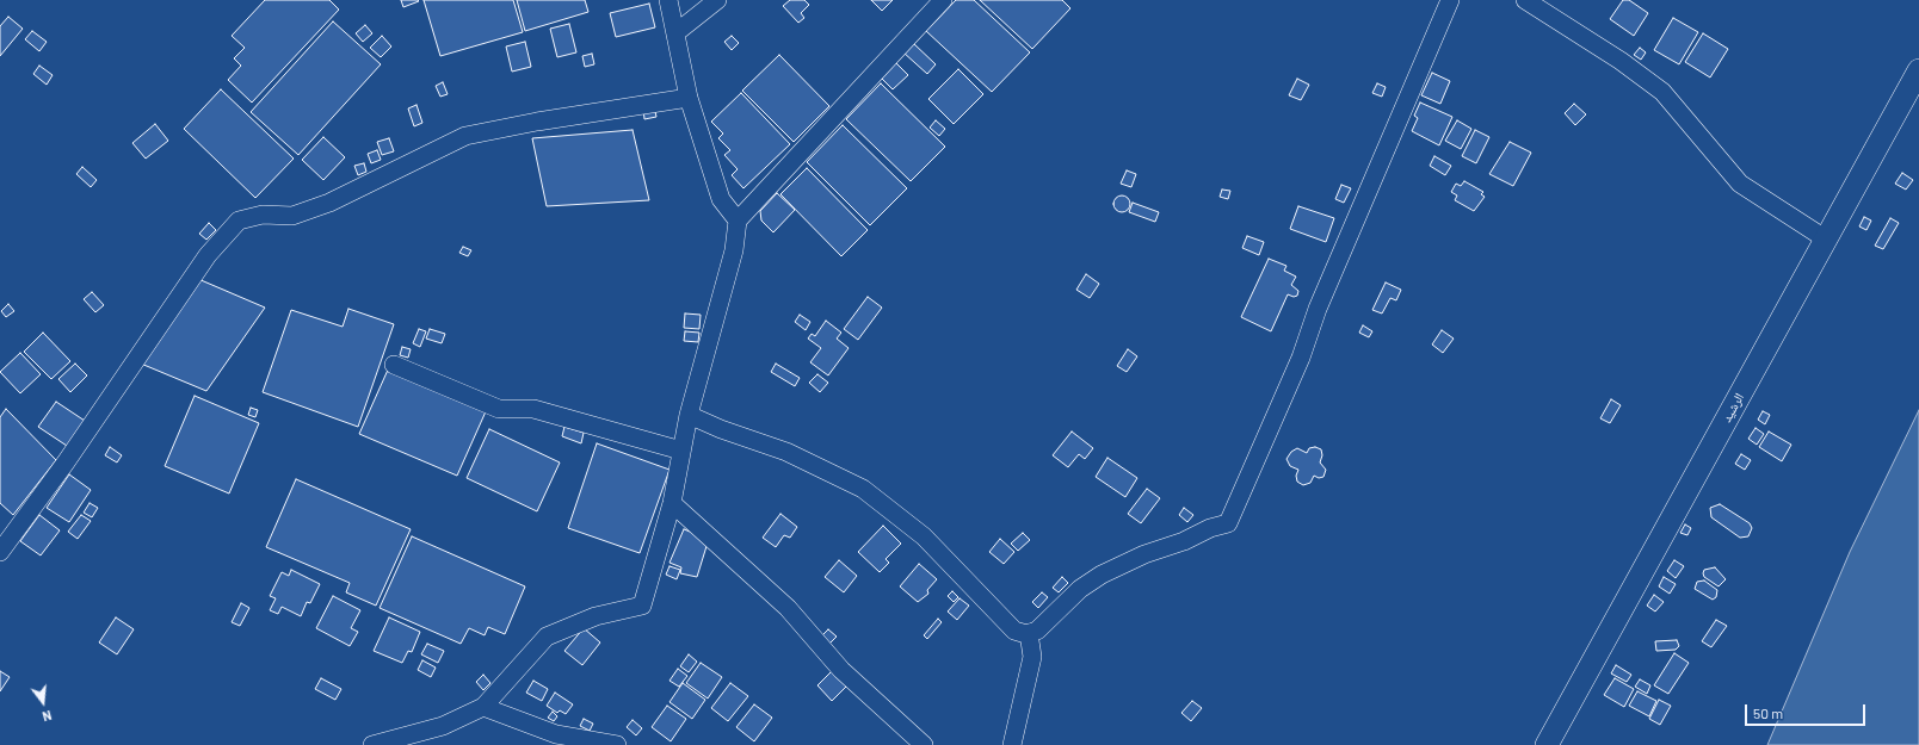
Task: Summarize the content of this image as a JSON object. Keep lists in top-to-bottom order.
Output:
{
  "streets": {
    "main road": ["الرشيد"]
  },
  "scale_bar": "50 m",
  "north": "bottom"
}
